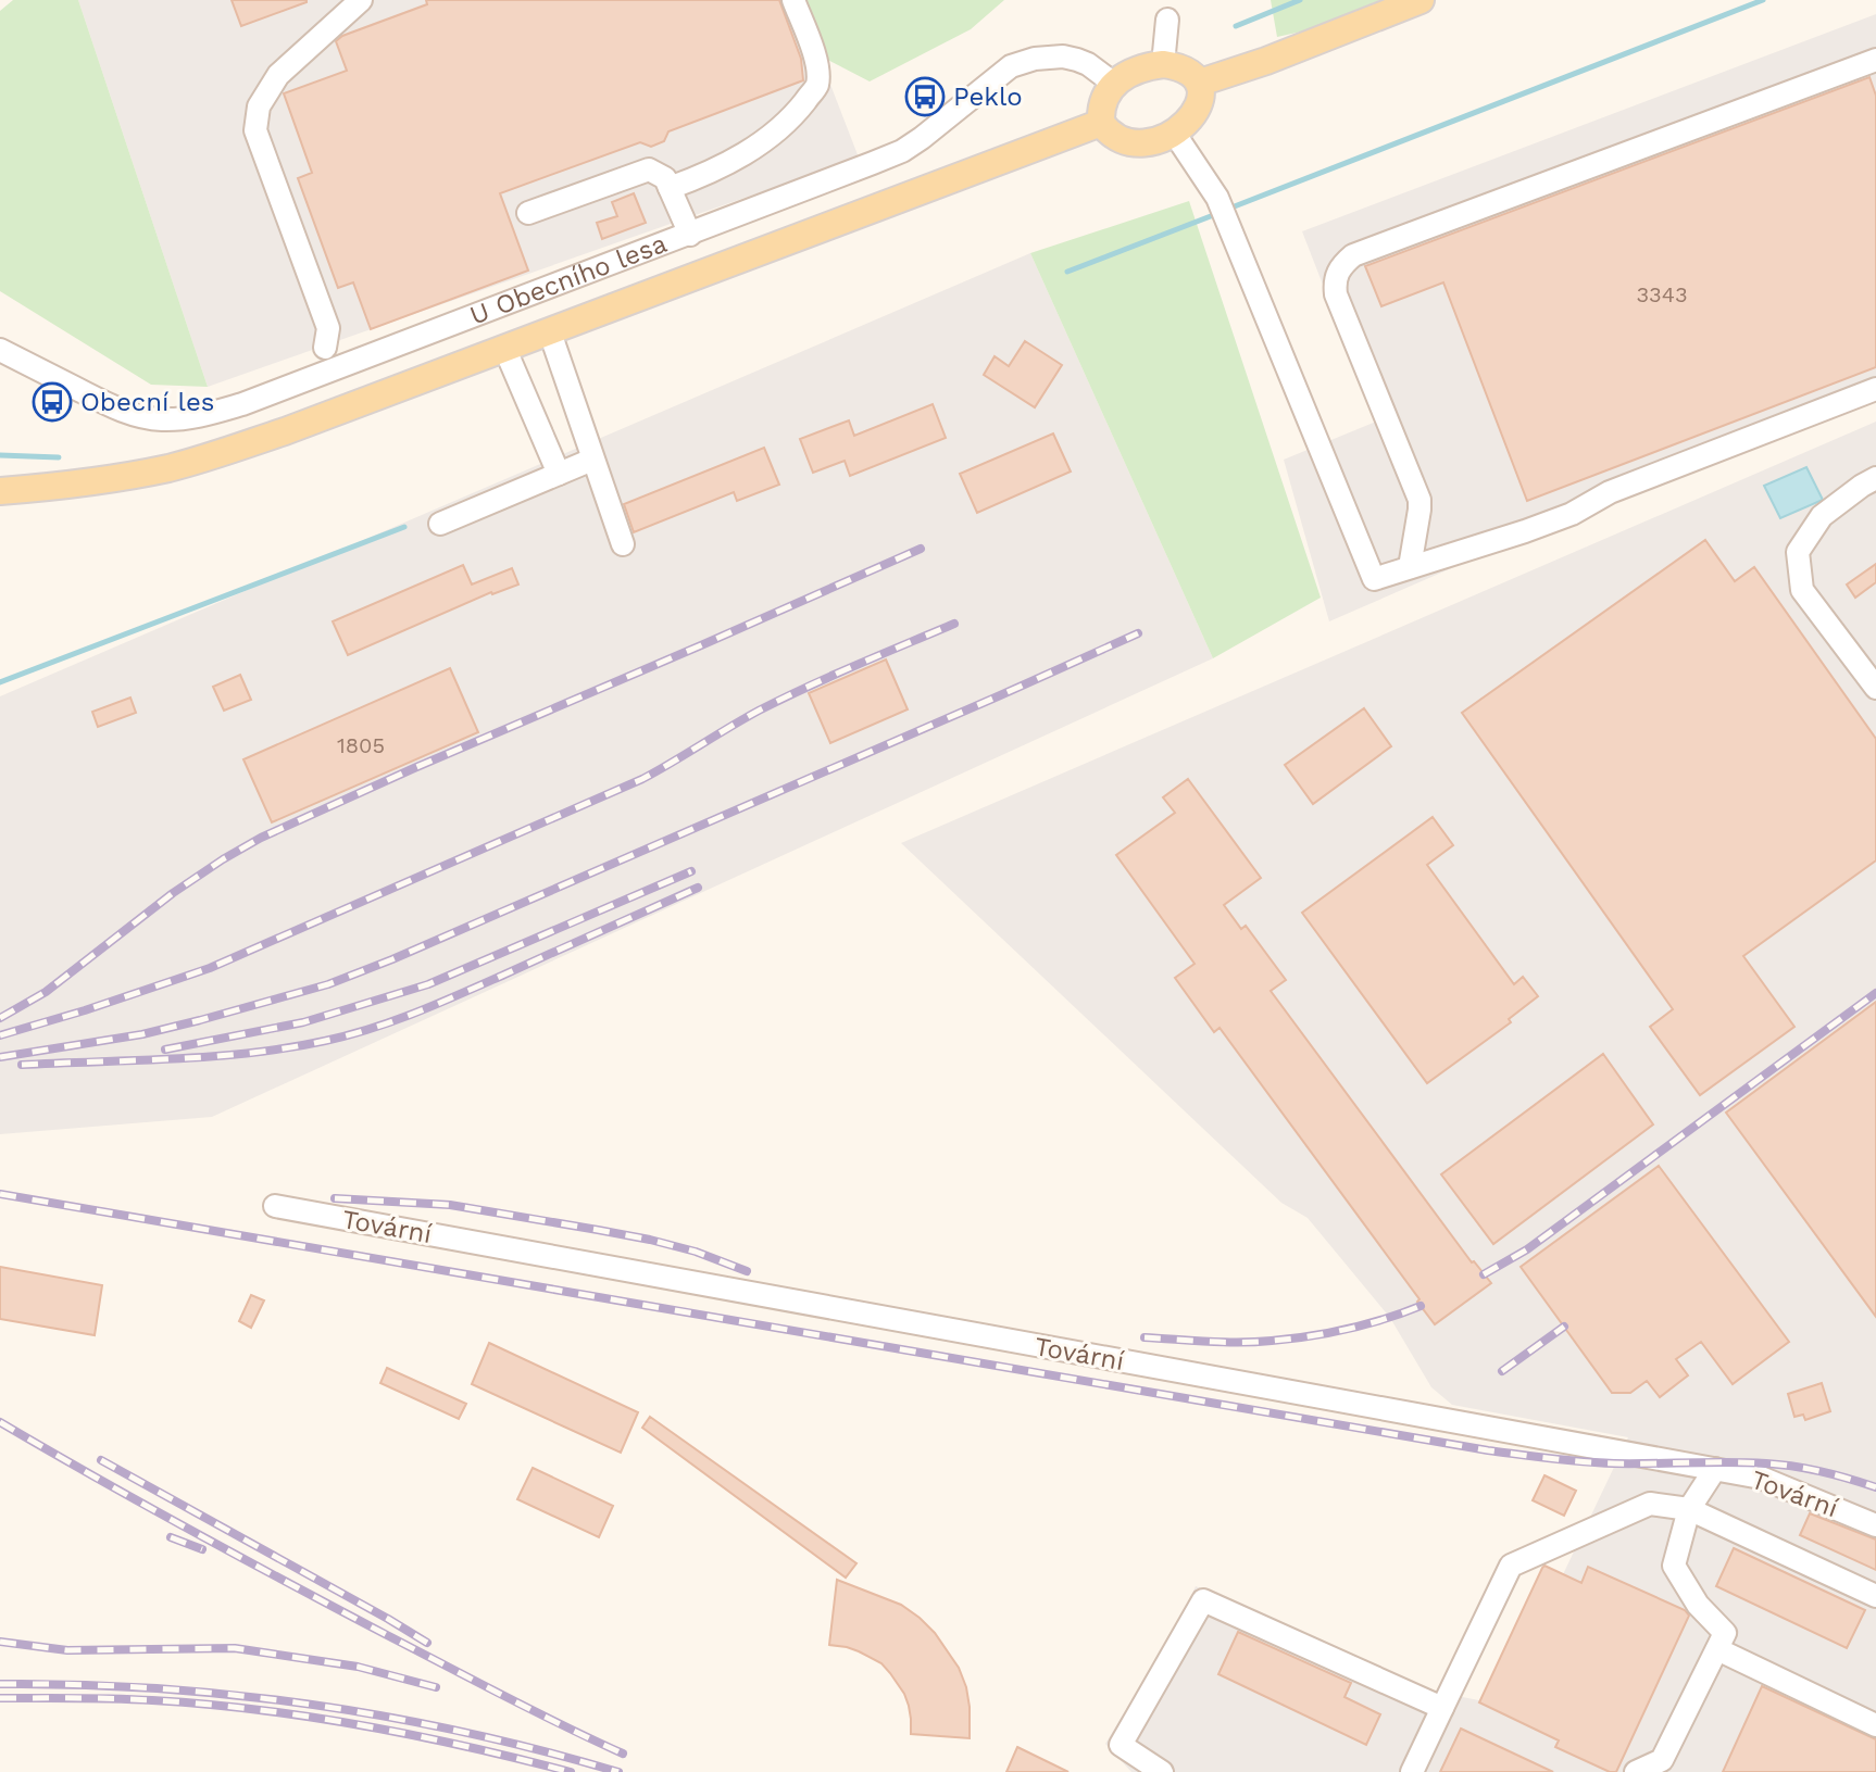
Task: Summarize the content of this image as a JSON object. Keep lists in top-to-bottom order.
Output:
{
  "streets": {
    "main road": ["U Obecního lesa"],
    "street": ["Tovární"]
  },
  "places": {
    "bus stop": ["Peklo", "Obecní les"]
  },
  "house_numbers": ["3343", "1805"]
}
